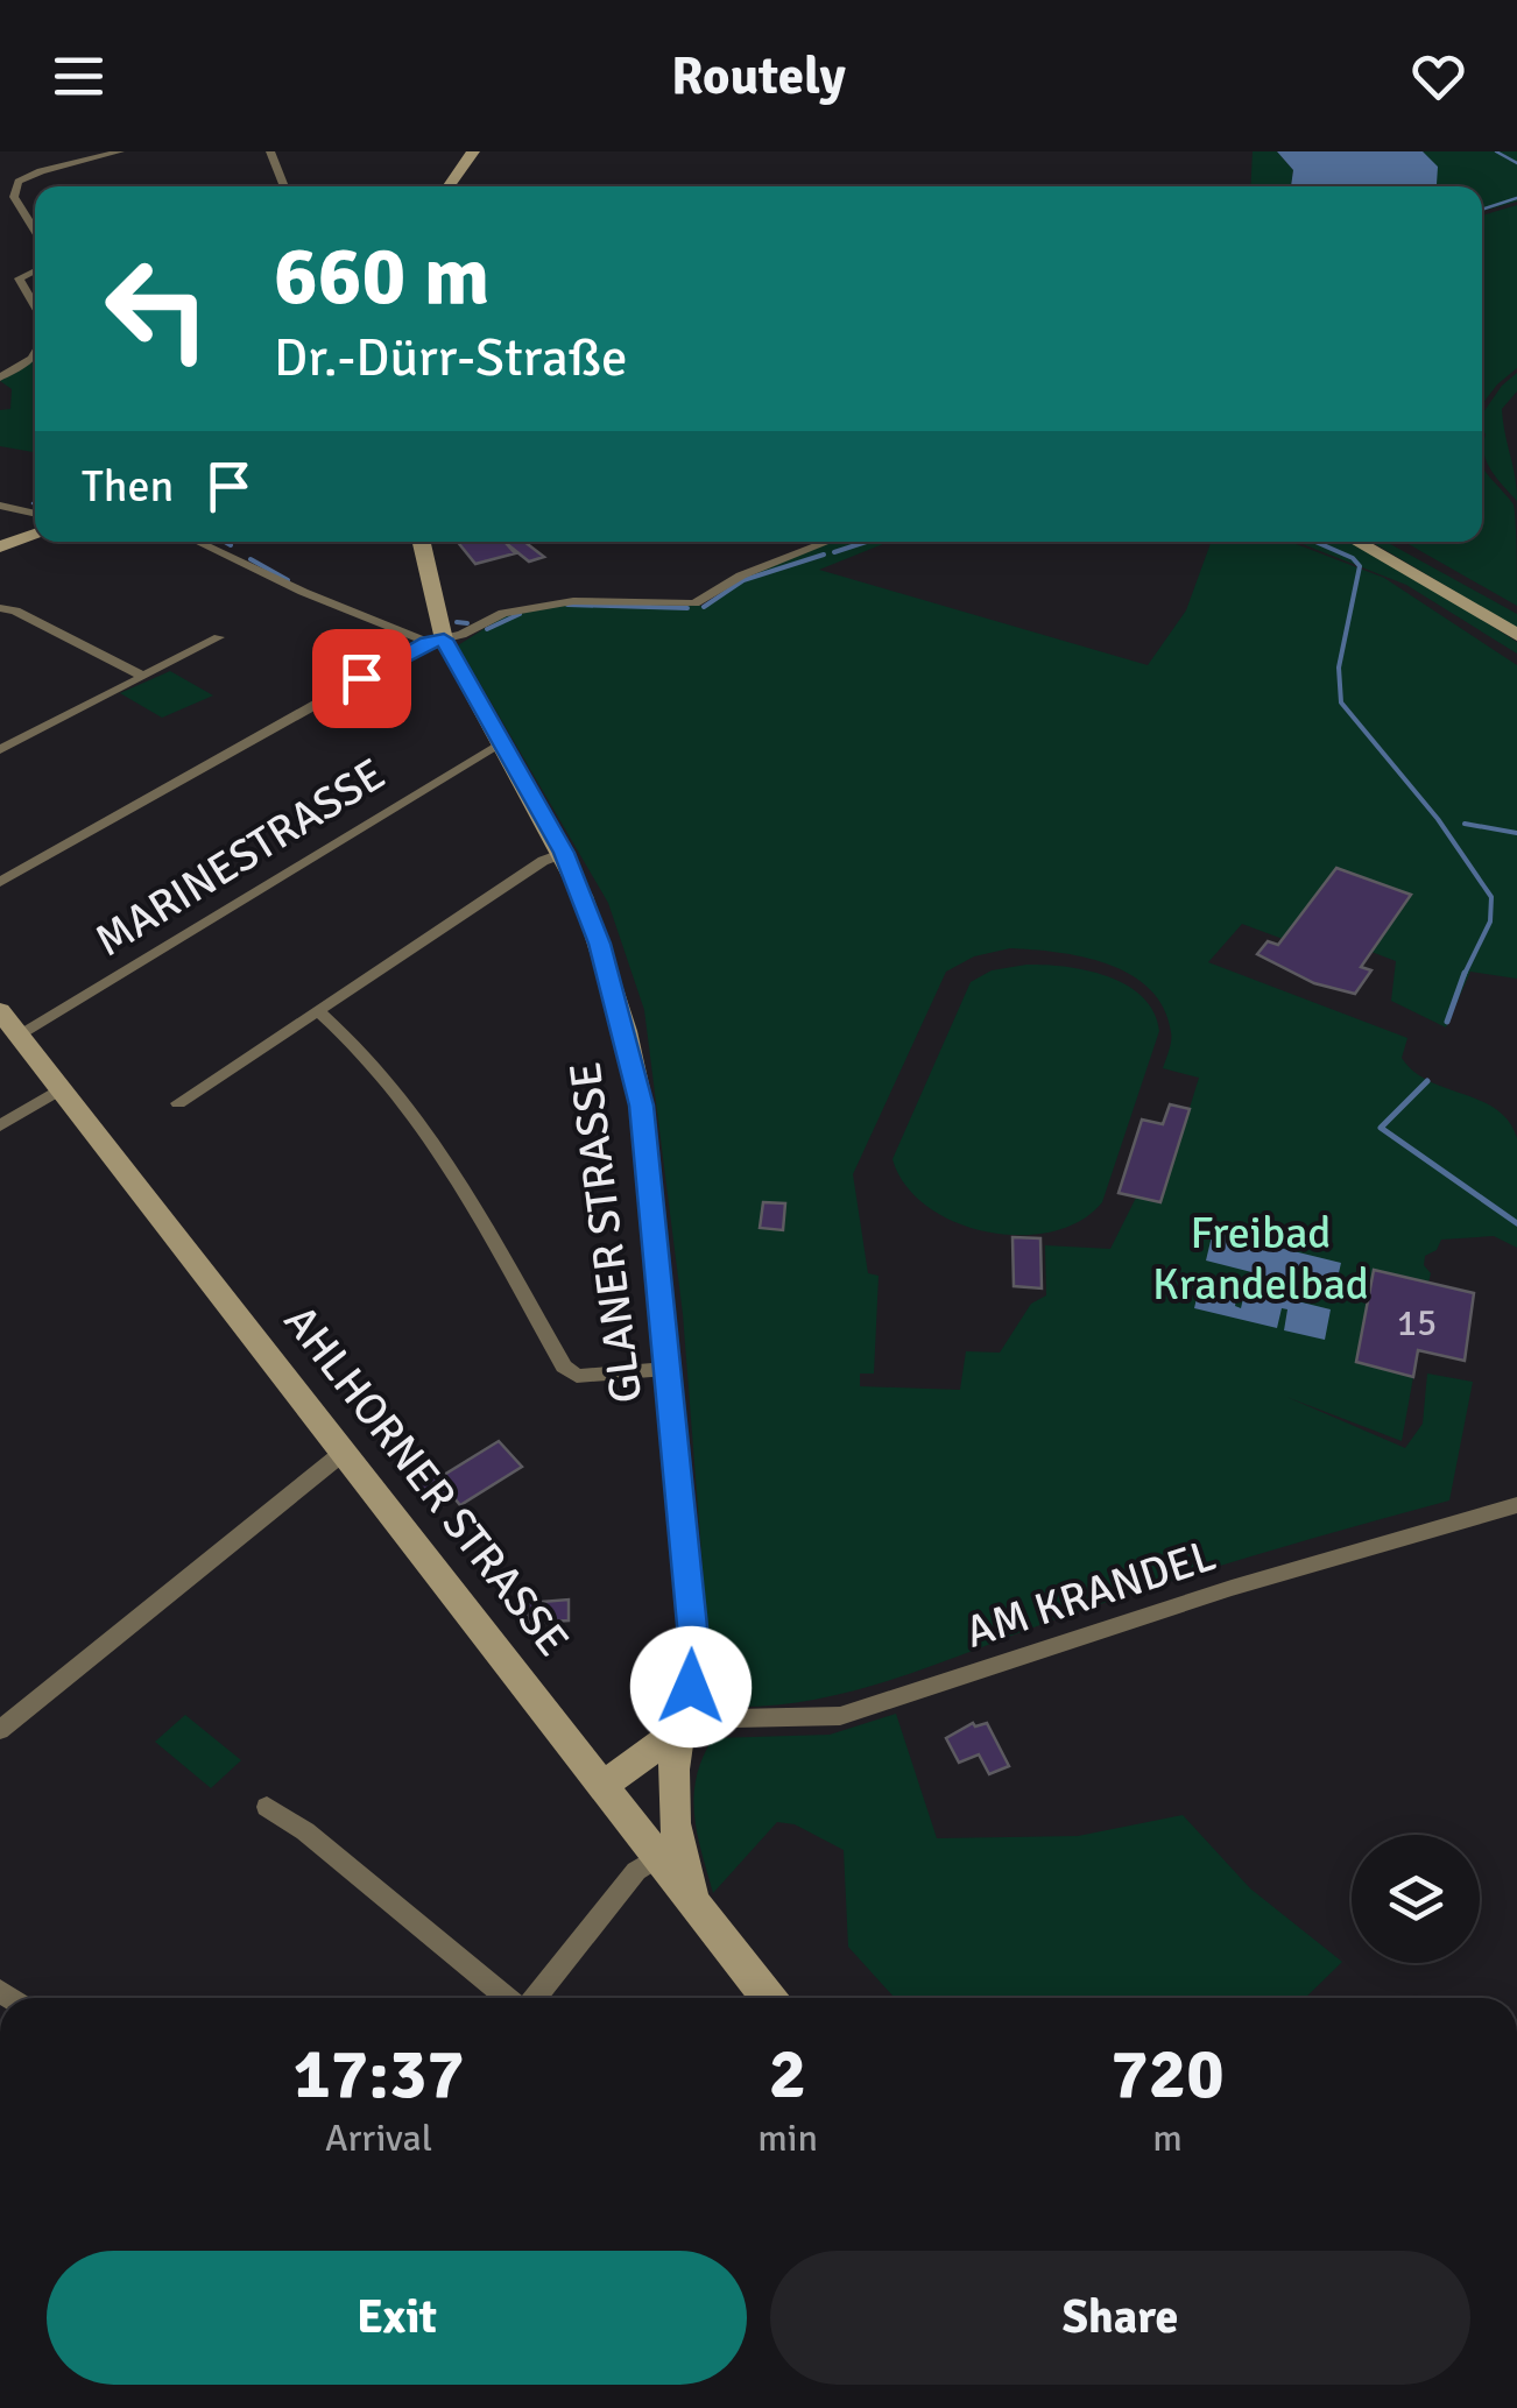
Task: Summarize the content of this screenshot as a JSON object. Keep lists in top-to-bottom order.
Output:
{
  "streets": {
    "street": [
      "MARINESTRASSE",
      "GLANER STRASSE",
      "AHLHORNER STRASSE",
      "AM KRANDEL"
    ]
  },
  "crossings": [
    ["MARINESTRASSE", "GLANER STRASSE"],
    ["MARINESTRASSE", "AHLHORNER STRASSE"],
    ["GLANER STRASSE", "AHLHORNER STRASSE"],
    ["GLANER STRASSE", "AM KRANDEL"]
  ],
  "parks": ["Freibad Krandelbad"],
  "house_numbers": ["15"],
  "page": {
    "header": "Routely",
    "turn": ["660 m", "Dr.-Dürr-Straße"],
    "then": "Then",
    "eta": [
      "17:37",
      "Arrival",
      "2",
      "min",
      "720",
      "m"
    ],
    "buttons": ["Exit", "Share"]
  }
}
